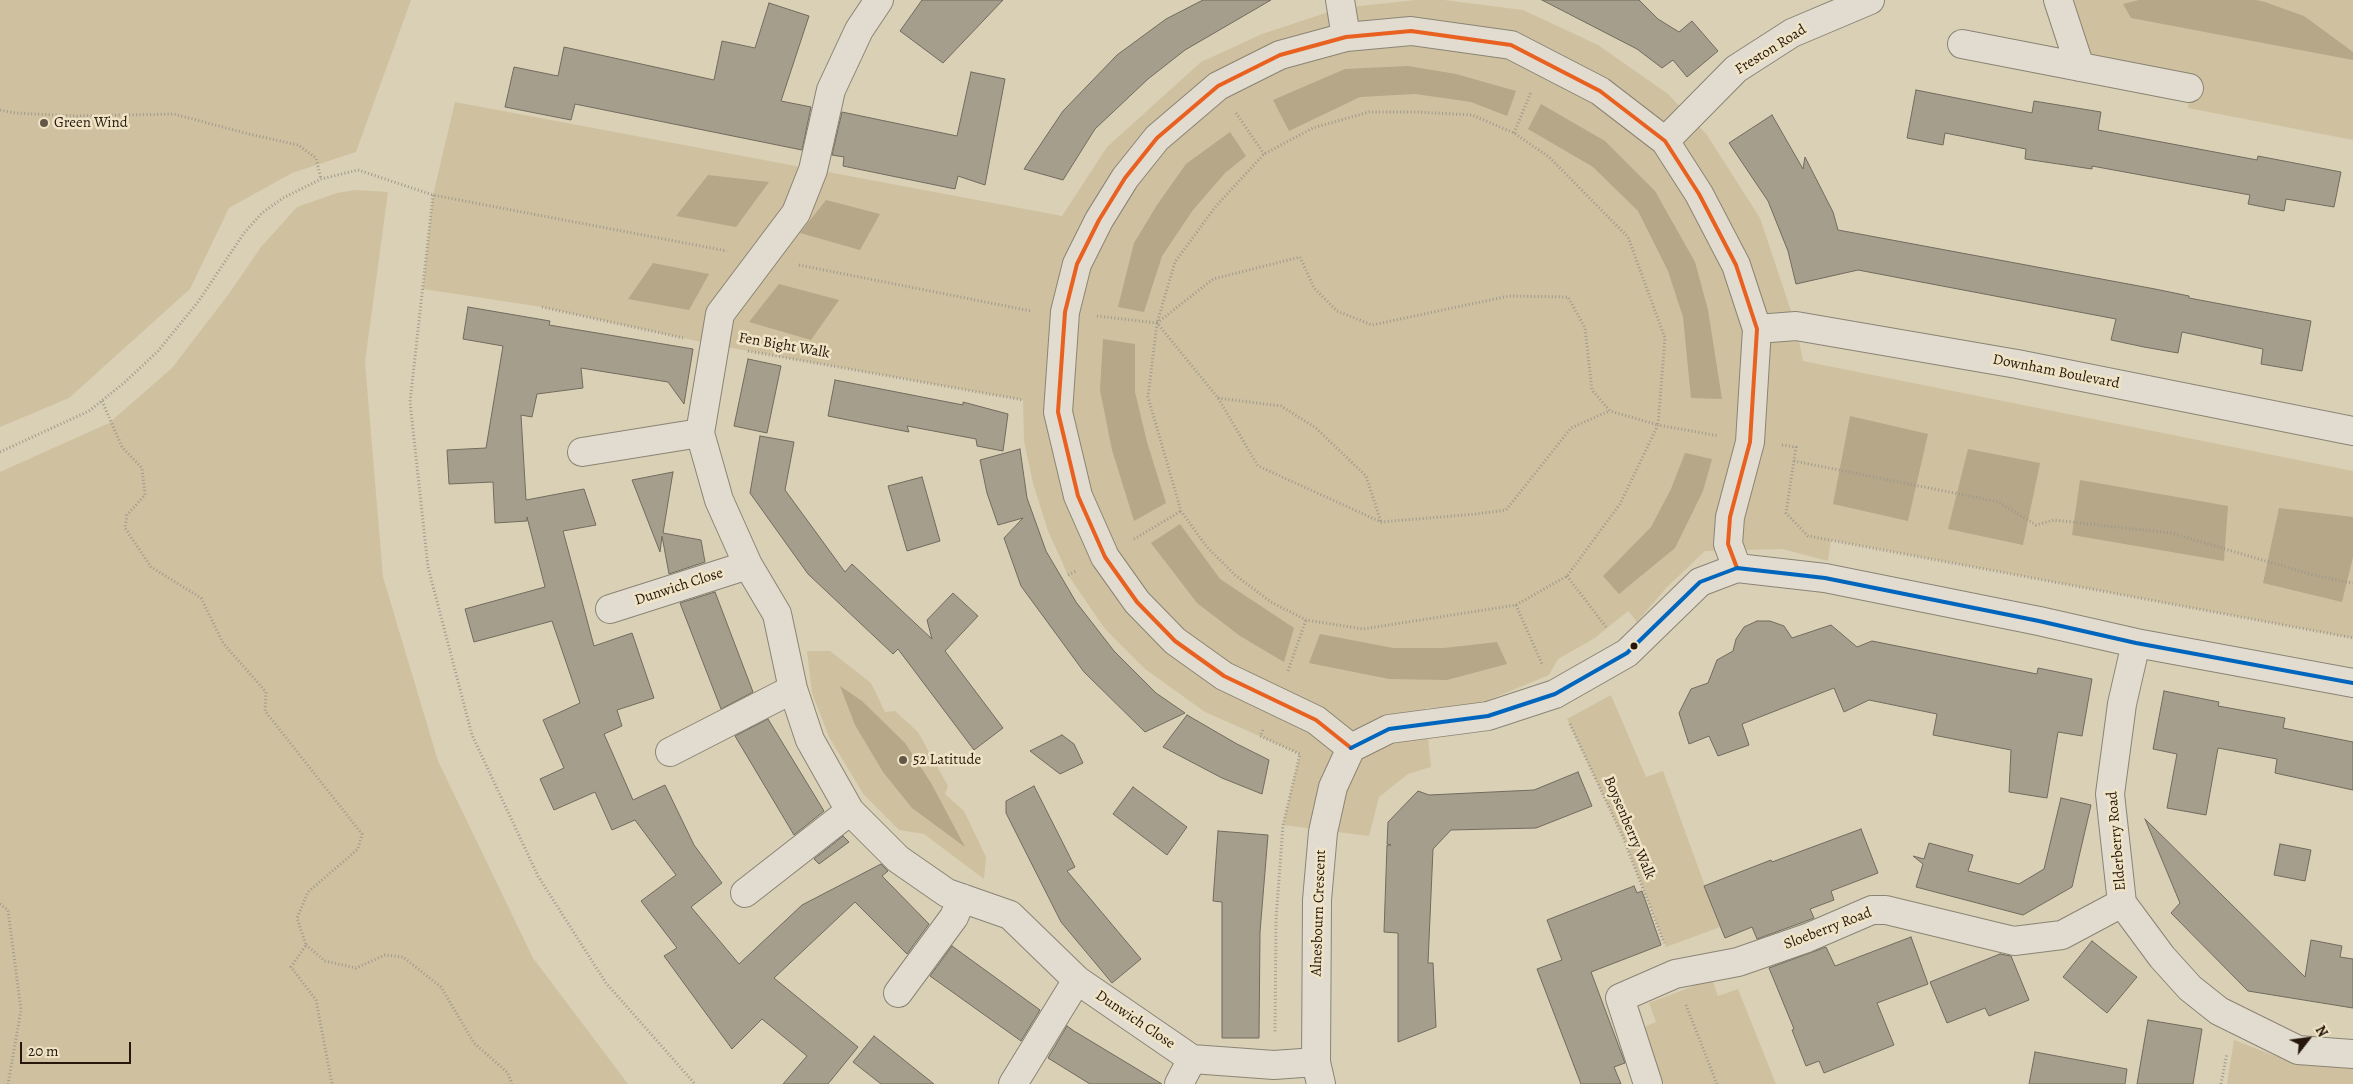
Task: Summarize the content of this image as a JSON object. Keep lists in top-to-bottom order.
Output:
{
  "streets": {
    "street": [
      "Freston Road",
      "Downham Boulevard",
      "Dunwich Close",
      "Elderberry Road",
      "Alnesbourn Crescent",
      "Sloeberry Road"
    ],
    "path": ["Fen Bight Walk", "Boysenberry Walk"]
  },
  "crossings": [
    ["Fen Bight Walk", "Dunwich Close"],
    ["Boysenberry Walk", "Sloeberry Road"],
    ["Elderberry Road", "Sloeberry Road"]
  ],
  "places": ["Green Wind", "52 Latitude"],
  "scale_bar": "20 m",
  "north": "top right"
}
